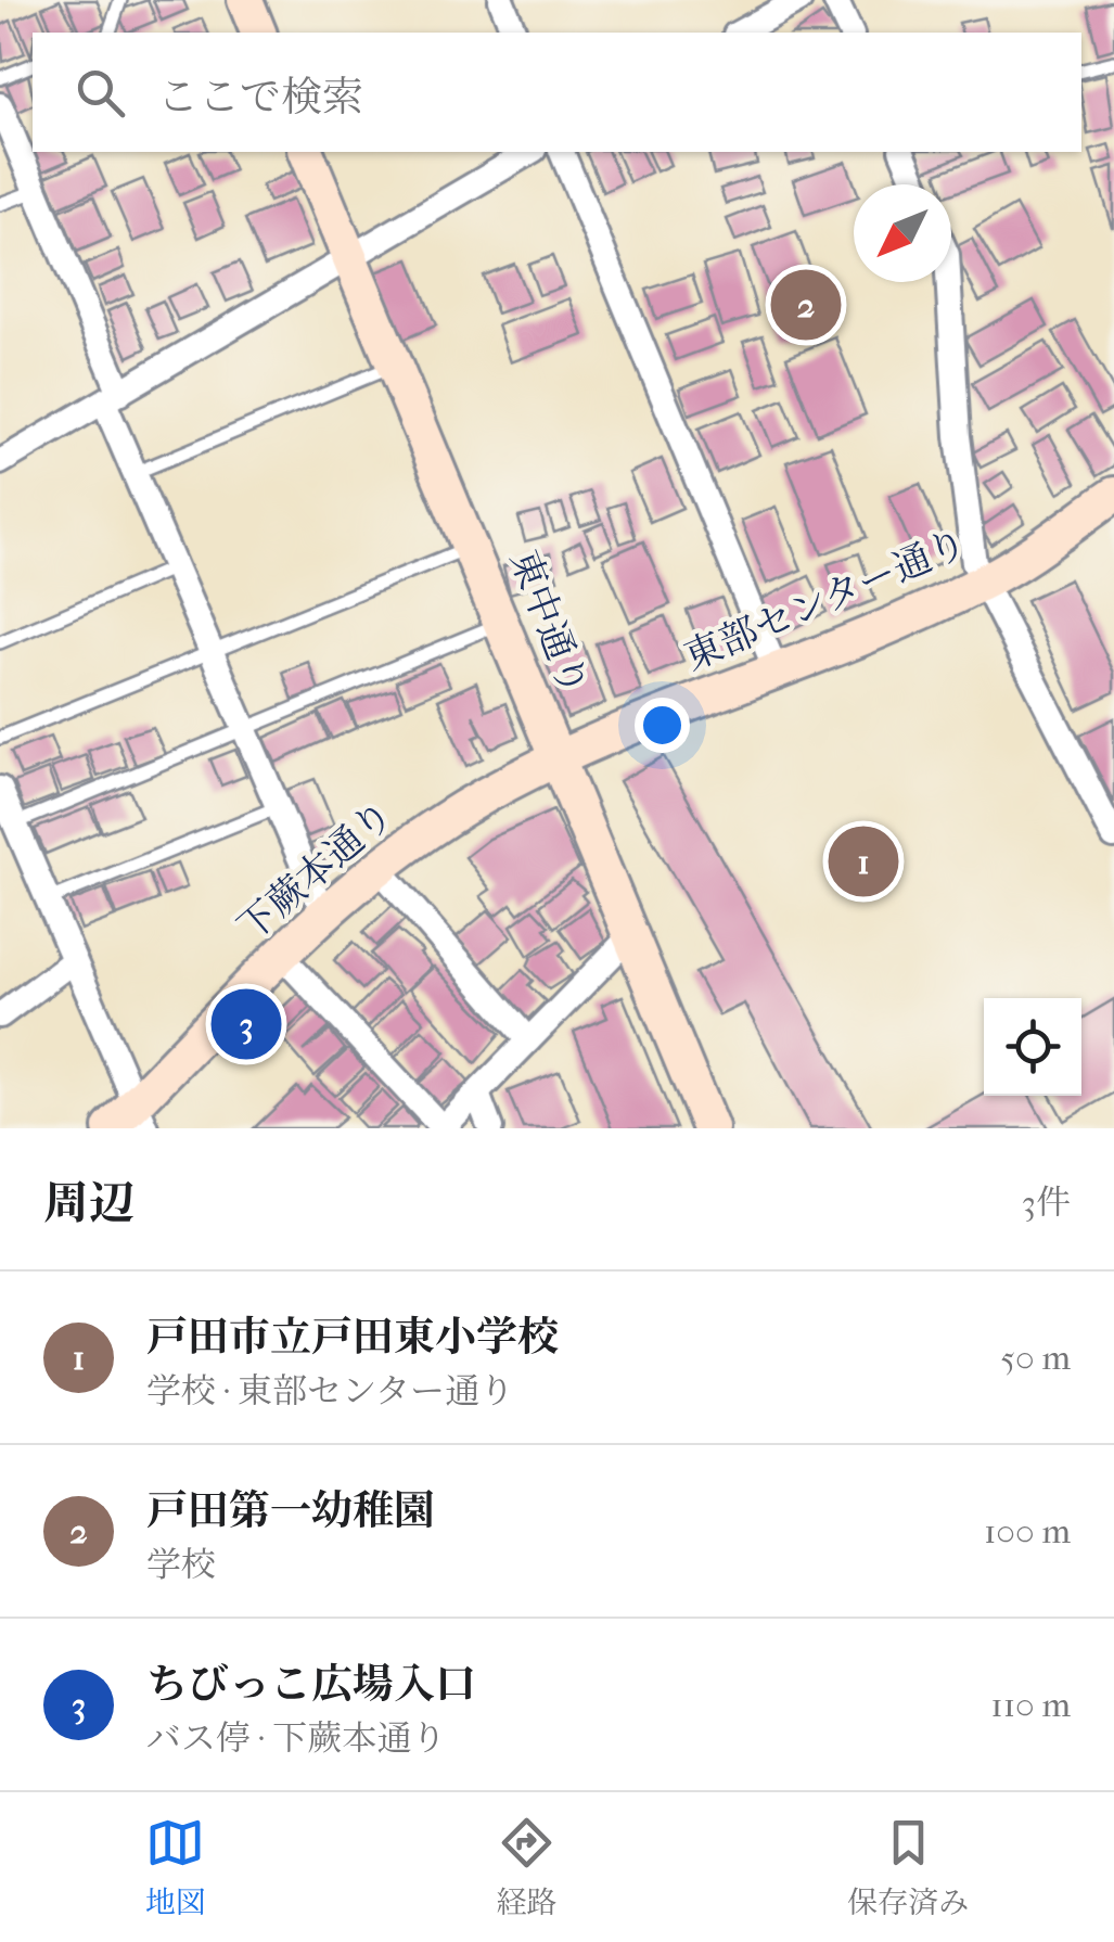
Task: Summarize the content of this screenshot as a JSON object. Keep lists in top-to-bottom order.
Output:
{
  "streets": {
    "street": ["東部センター通り", "東中通り", "下蕨本通り"]
  },
  "crossings": [
    ["東部センター通り", "東中通り"],
    ["東部センター通り", "下蕨本通り"],
    ["東中通り", "下蕨本通り"]
  ],
  "north": "bottom left",
  "page": {
    "search": "ここで検索",
    "pins": ["2", "1", "3"],
    "heading": ["周辺", "3件"],
    "list": [
      {
        "mark": "1",
        "name": "戸田市立戸田東小学校",
        "note": "学校 · 東部センター通り",
        "value": "50 m"
      },
      {
        "mark": "2",
        "name": "戸田第一幼稚園",
        "note": "学校",
        "value": "100 m"
      },
      {
        "mark": "3",
        "name": "ちびっこ広場入口",
        "note": "バス停 · 下蕨本通り",
        "value": "110 m"
      }
    ],
    "nav": ["地図", "経路", "保存済み"]
  }
}
